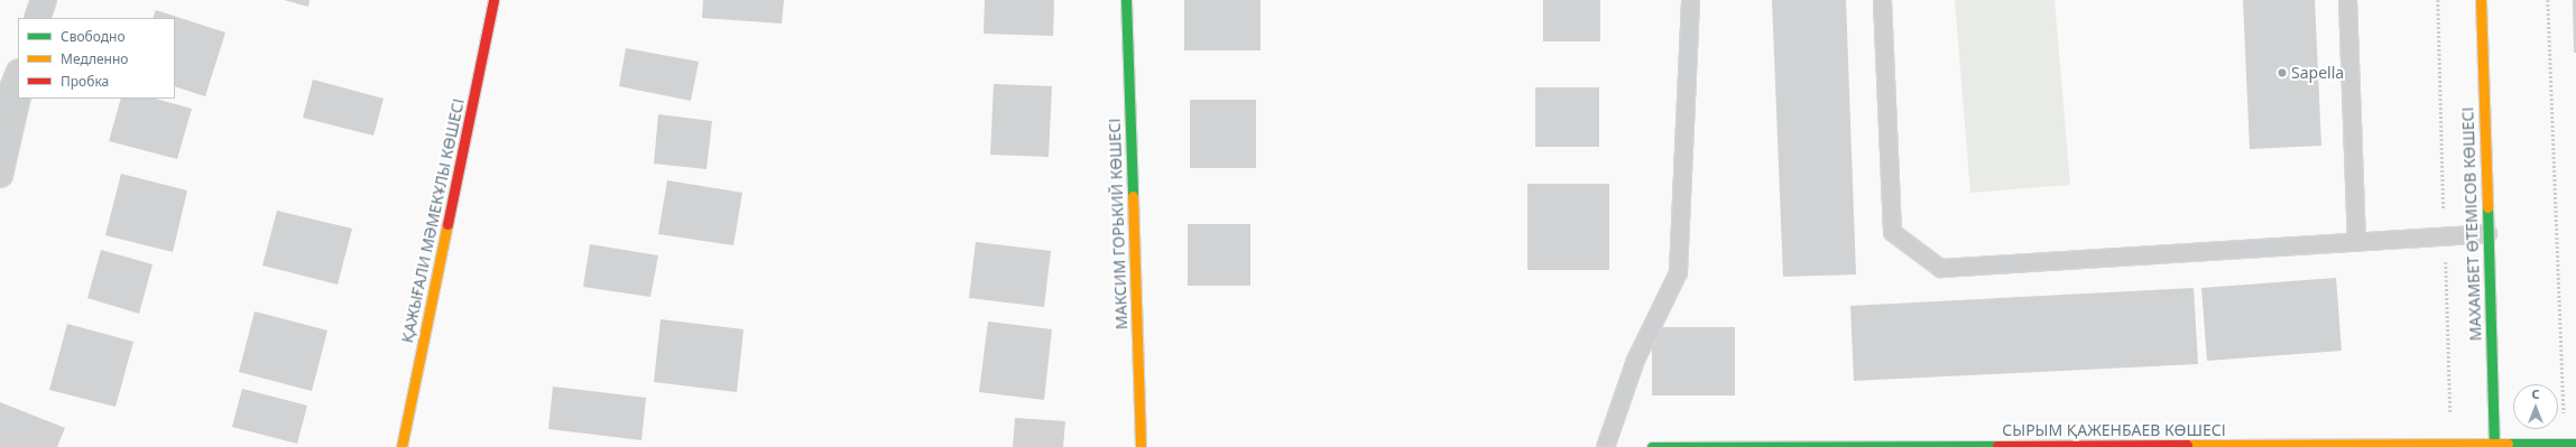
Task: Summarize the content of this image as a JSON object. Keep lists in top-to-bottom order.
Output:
{
  "streets": {
    "street": [
      "ҚАЖЫҒАЛИ МӘМЕКҰЛЫ КӨШЕСІ",
      "МАКСИМ ГОРЬКИЙ КӨШЕСІ",
      "МАХАМБЕТ ӨТЕМІСОВ КӨШЕСІ",
      "СЫРЫМ ҚАЖЕНБАЕВ КӨШЕСІ"
    ]
  },
  "crossings": [
    ["МАХАМБЕТ ӨТЕМІСОВ КӨШЕСІ", "СЫРЫМ ҚАЖЕНБАЕВ КӨШЕСІ"]
  ],
  "places": ["Sapella"],
  "legend": ["Свободно", "Медленно", "Пробка"],
  "north": "top"
}
